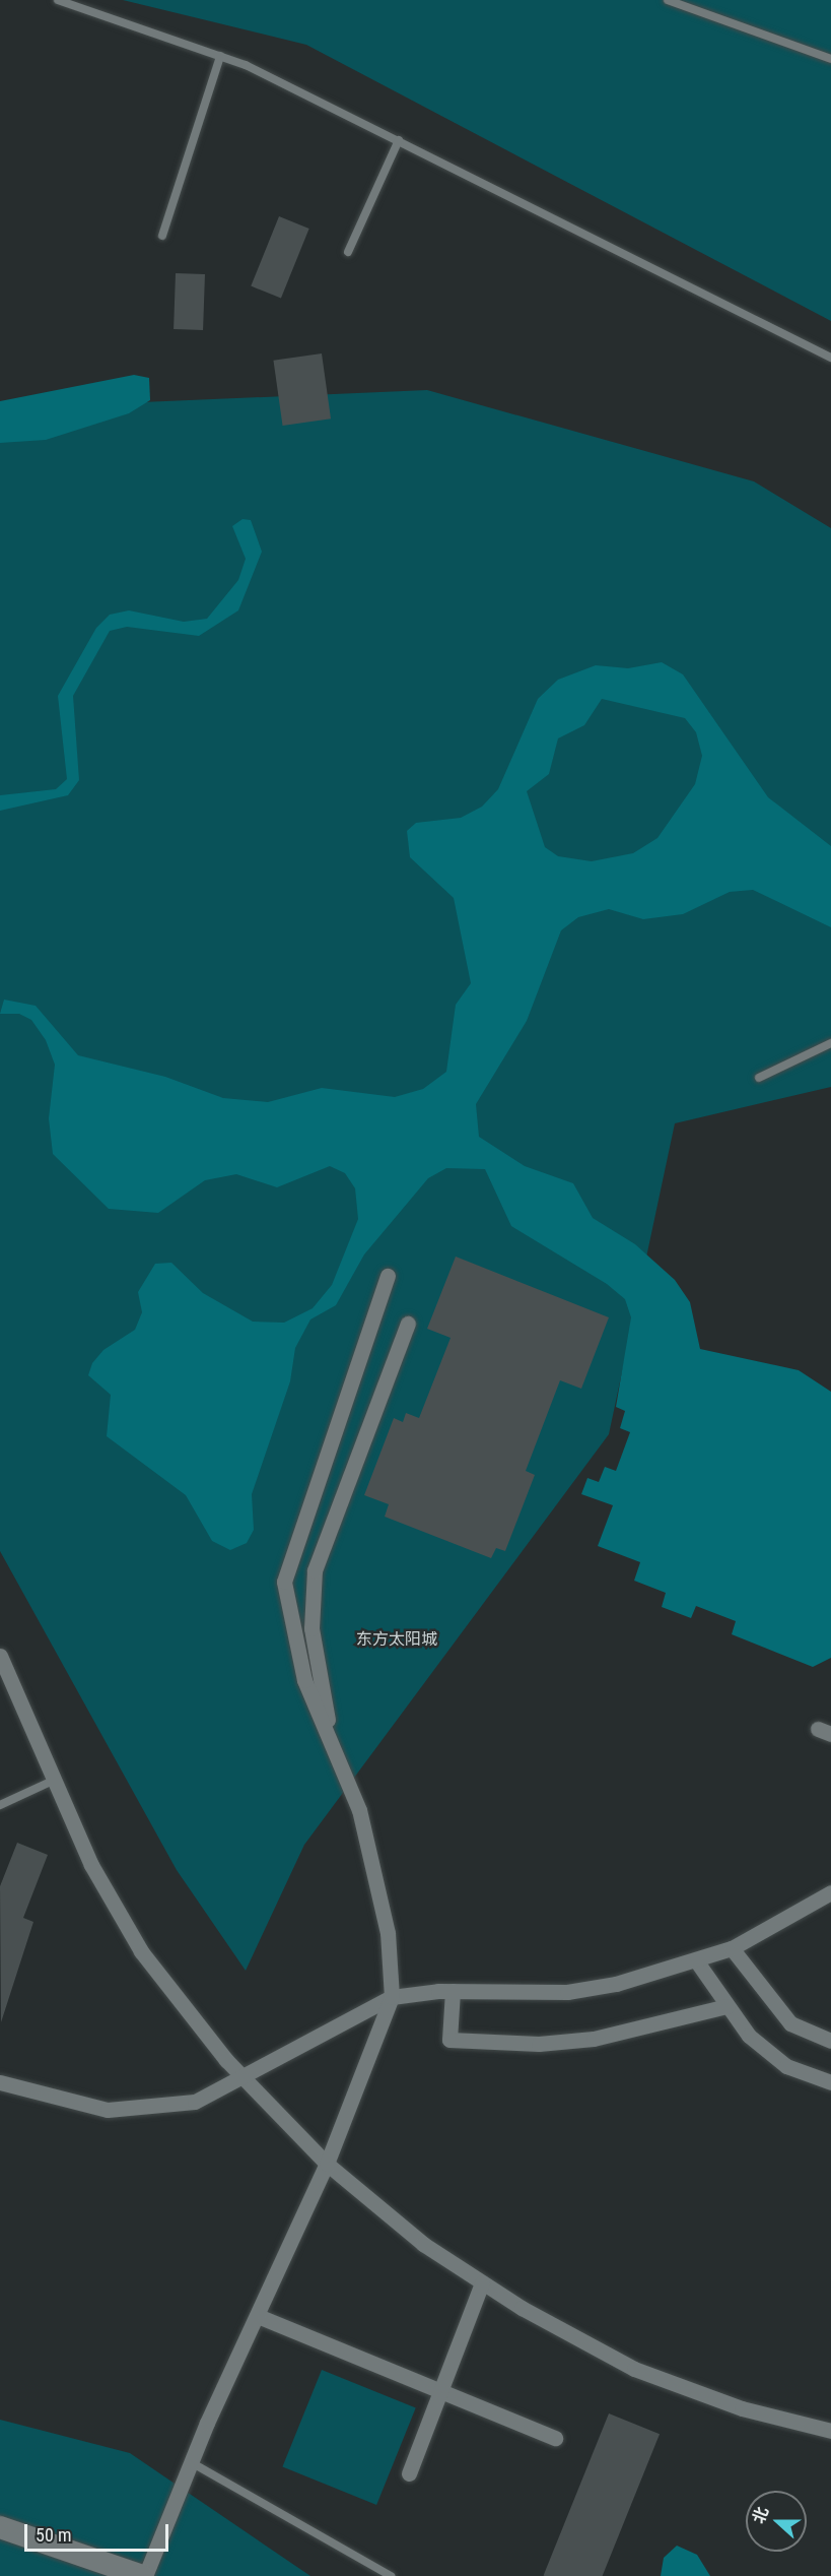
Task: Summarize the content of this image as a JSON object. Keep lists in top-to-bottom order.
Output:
{
  "districts": ["东方太阳城"],
  "scale_bar": "50 m",
  "north": "left"
}
